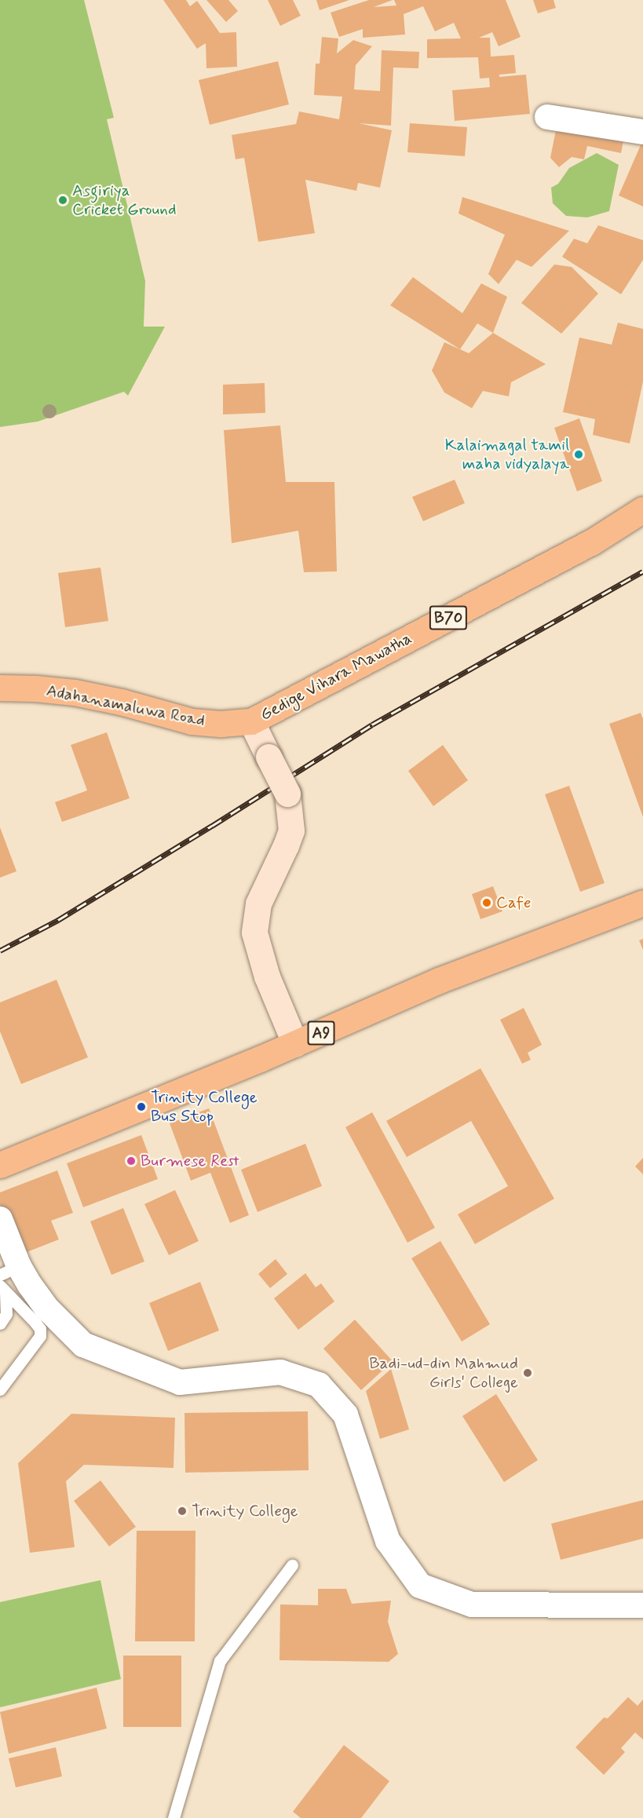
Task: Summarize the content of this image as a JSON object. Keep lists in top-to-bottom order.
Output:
{
  "streets": {
    "main road": [
      "B70",
      "Gedige Vihara Mawatha",
      "Adahanamaluwa Road",
      "A9"
    ]
  },
  "crossings": [
    ["Gedige Vihara Mawatha", "Adahanamaluwa Road"]
  ],
  "places": [
    "Asgiriya Cricket Ground",
    "Kalaimagal tamil maha vidyalaya",
    "Cafe",
    "Trinity College Bus Stop",
    "Burmese Rest",
    "Badi-ud-din Mahmud Girls' College",
    "Trinity College"
  ]
}
